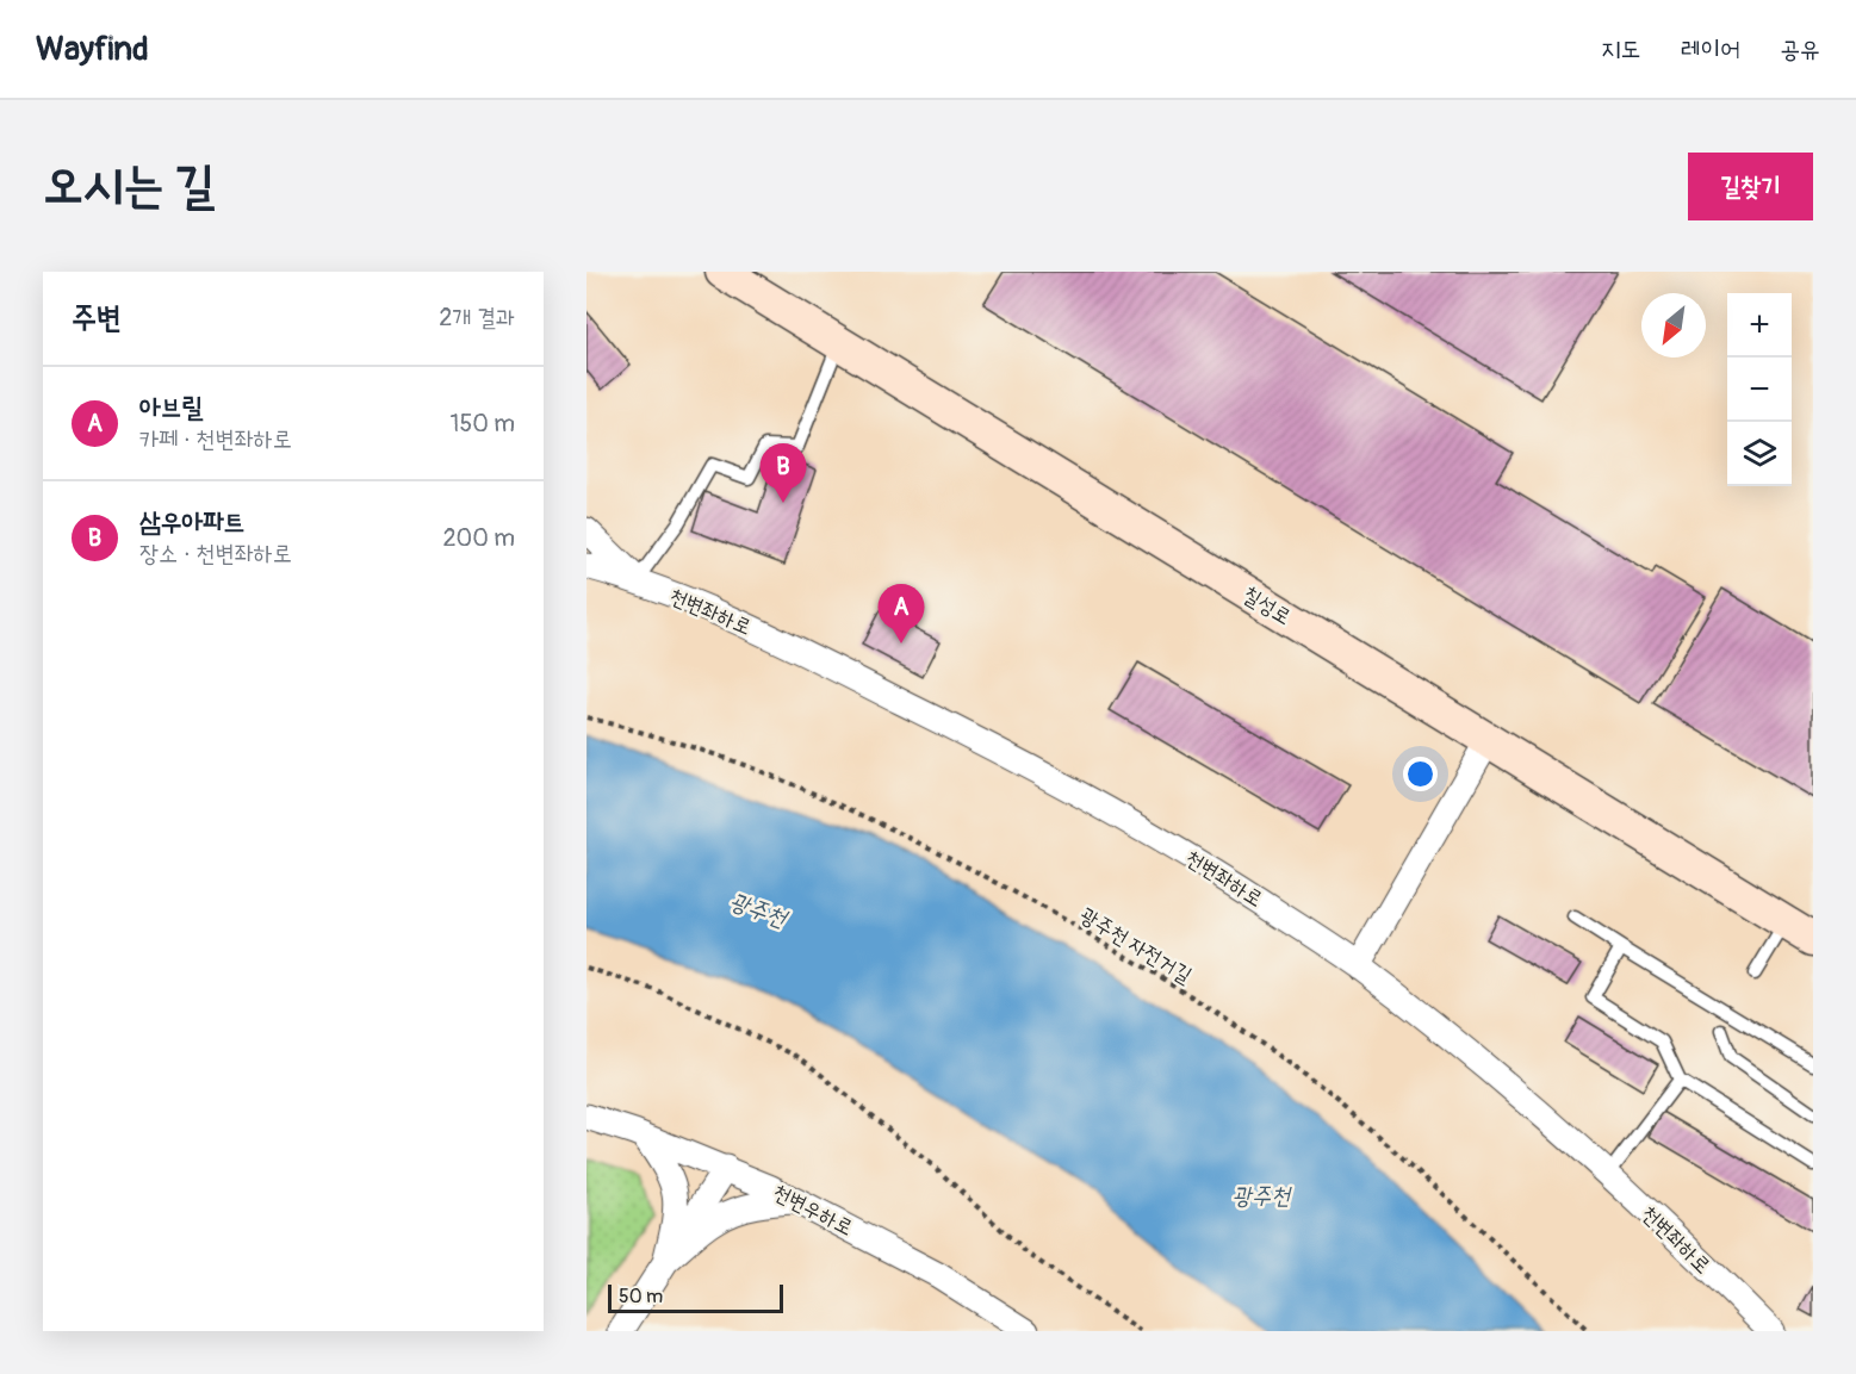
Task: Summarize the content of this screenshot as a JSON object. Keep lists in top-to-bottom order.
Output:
{
  "streets": {
    "street": ["칠성로", "천변좌하로", "천변우하로"],
    "path": ["광주천 자전거길"]
  },
  "water": ["광주천"],
  "scale_bar": "50 m",
  "north": "bottom left",
  "page": {
    "header": "Wayfind",
    "nav": ["지도", "레이어", "공유"],
    "buttons": "길찾기",
    "title": "오시는 길",
    "heading": ["주변", "2개 결과"],
    "map_buttons": ["+", "−"],
    "list": [
      {
        "mark": "A",
        "name": "아브릴",
        "note": "카페 · 천변좌하로",
        "value": "150 m"
      },
      {
        "mark": "B",
        "name": "삼우아파트",
        "note": "장소 · 천변좌하로",
        "value": "200 m"
      }
    ],
    "pins": ["B", "A"],
    "scale": "50 m"
  }
}
